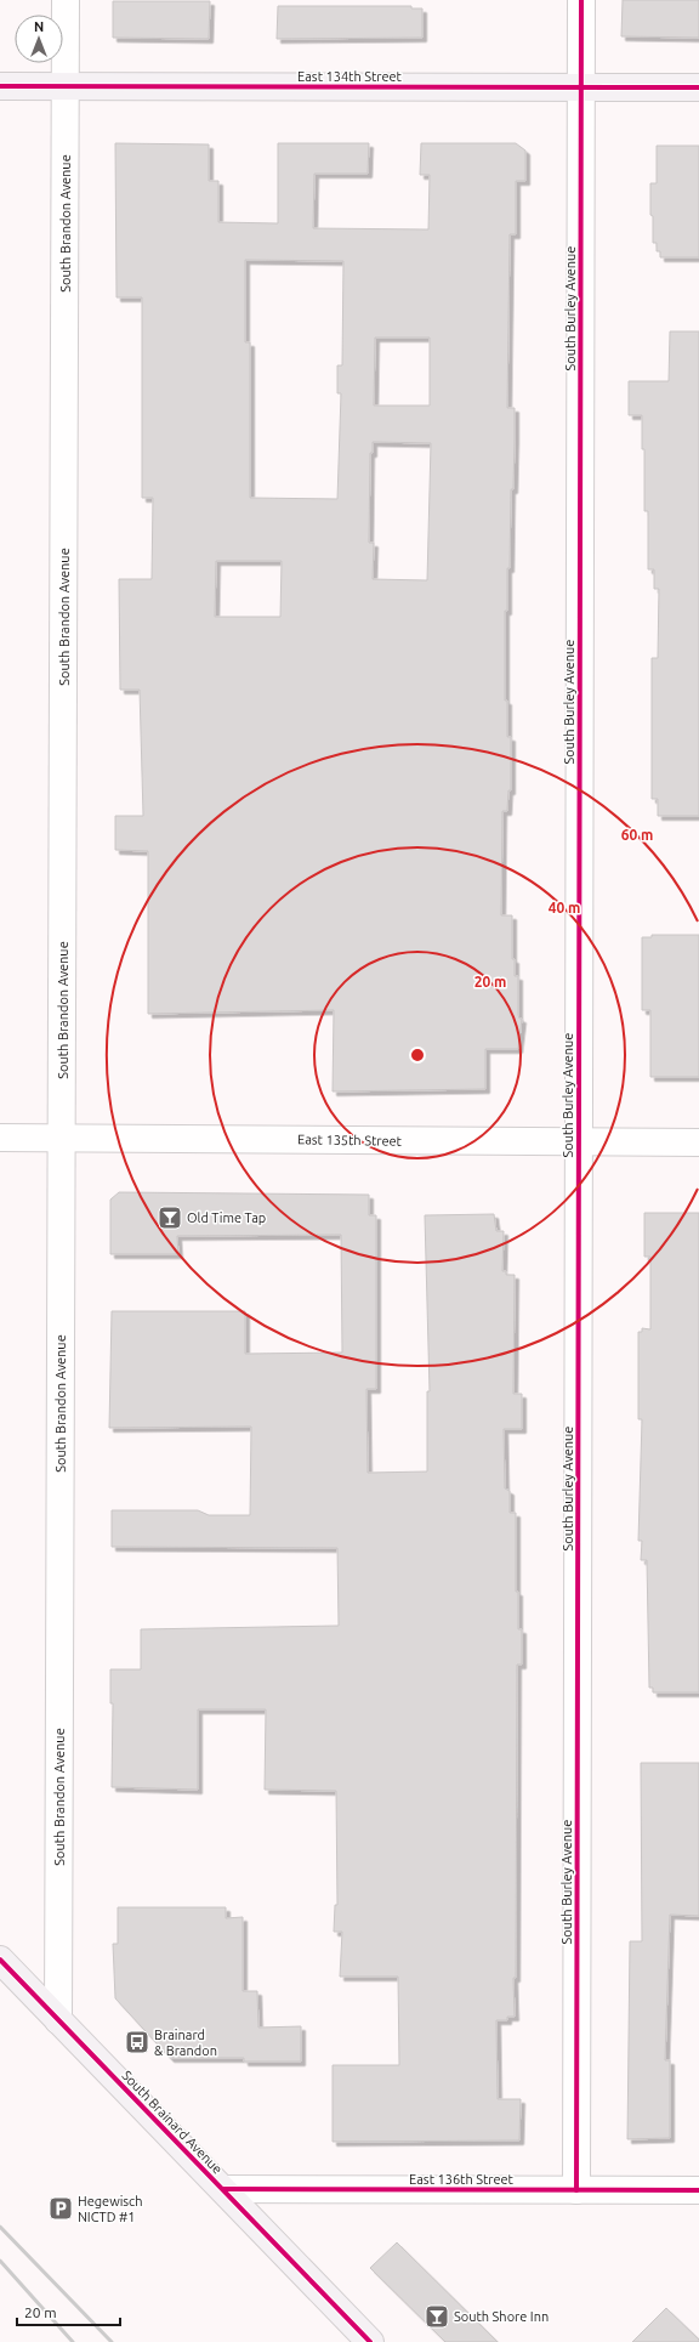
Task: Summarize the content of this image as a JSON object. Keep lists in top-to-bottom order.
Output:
{
  "streets": {
    "street": [
      "East 134th Street",
      "South Brandon Avenue",
      "South Burley Avenue",
      "East 135th Street",
      "South Brainard Avenue",
      "East 136th Street"
    ]
  },
  "crossings": [
    ["East 134th Street", "South Brandon Avenue"],
    ["East 134th Street", "South Burley Avenue"],
    ["South Brandon Avenue", "East 135th Street"],
    ["South Brandon Avenue", "South Brainard Avenue"],
    ["South Burley Avenue", "East 135th Street"],
    ["South Burley Avenue", "East 136th Street"],
    ["South Brainard Avenue", "East 136th Street"]
  ],
  "places": {
    "bar": ["Old Time Tap", "South Shore Inn"],
    "bus stop": ["Brainard & Brandon"],
    "parking": ["Hegewisch NICTD #1"]
  },
  "scale_bar": "20 m",
  "north": "top",
  "rings": ["60 m", "40 m", "20 m"]
}
